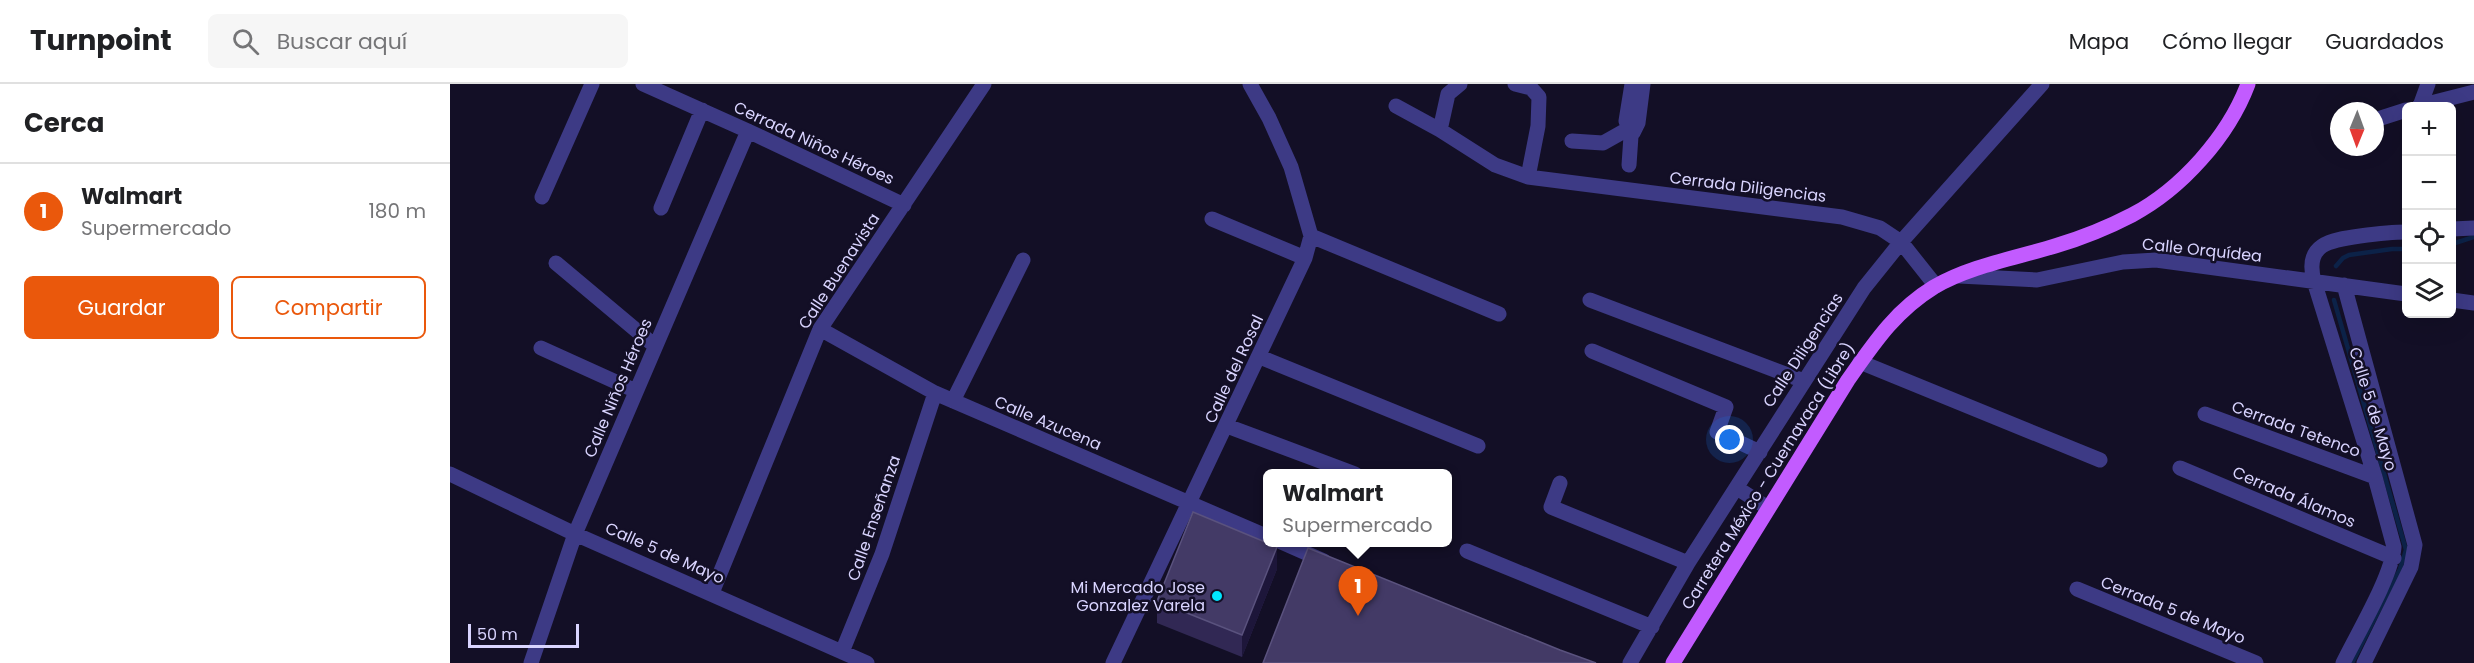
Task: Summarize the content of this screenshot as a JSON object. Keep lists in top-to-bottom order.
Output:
{
  "streets": {
    "main road": ["Carretera México - Cuernavaca (Libre)"],
    "street": [
      "Cerrada Niños Héroes",
      "Cerrada Diligencias",
      "Calle Orquídea",
      "Calle Buenavista",
      "Calle Diligencias",
      "Calle del Rosal",
      "Calle Niños Héroes",
      "Calle 5 de Mayo",
      "Calle Azucena",
      "Cerrada Tetenco",
      "Cerrada Álamos",
      "Calle Enseñanza",
      "Cerrada 5 de Mayo"
    ]
  },
  "crossings": [
    ["Cerrada Niños Héroes", "Calle Buenavista"],
    ["Cerrada Niños Héroes", "Calle Niños Héroes"],
    ["Cerrada Diligencias", "Calle Diligencias"],
    ["Cerrada Diligencias", "Carretera México - Cuernavaca (Libre)"],
    ["Calle Orquídea", "Calle 5 de Mayo"],
    ["Calle Orquídea", "Carretera México - Cuernavaca (Libre)"],
    ["Calle Buenavista", "Calle 5 de Mayo"],
    ["Calle Buenavista", "Calle Azucena"],
    ["Calle del Rosal", "Calle Azucena"],
    ["Calle Niños Héroes", "Calle 5 de Mayo"],
    ["Calle 5 de Mayo", "Cerrada Tetenco"],
    ["Calle 5 de Mayo", "Cerrada Álamos"],
    ["Calle 5 de Mayo", "Calle Enseñanza"],
    ["Calle Azucena", "Calle Enseñanza"]
  ],
  "places": ["Mi Mercado Jose Gonzalez Varela"],
  "scale_bar": "50 m",
  "north": "bottom",
  "page": {
    "header": "Turnpoint",
    "search": "Buscar aquí",
    "nav": ["Mapa", "Cómo llegar", "Guardados"],
    "heading": "Cerca",
    "map_buttons": ["+", "−"],
    "list": [
      {
        "mark": "1",
        "name": "Walmart",
        "note": "Supermercado",
        "value": "180 m"
      }
    ],
    "buttons": ["Guardar", "Compartir"],
    "popup": ["Walmart", "Supermercado"],
    "pins": "1",
    "scale": "50 m"
  }
}
